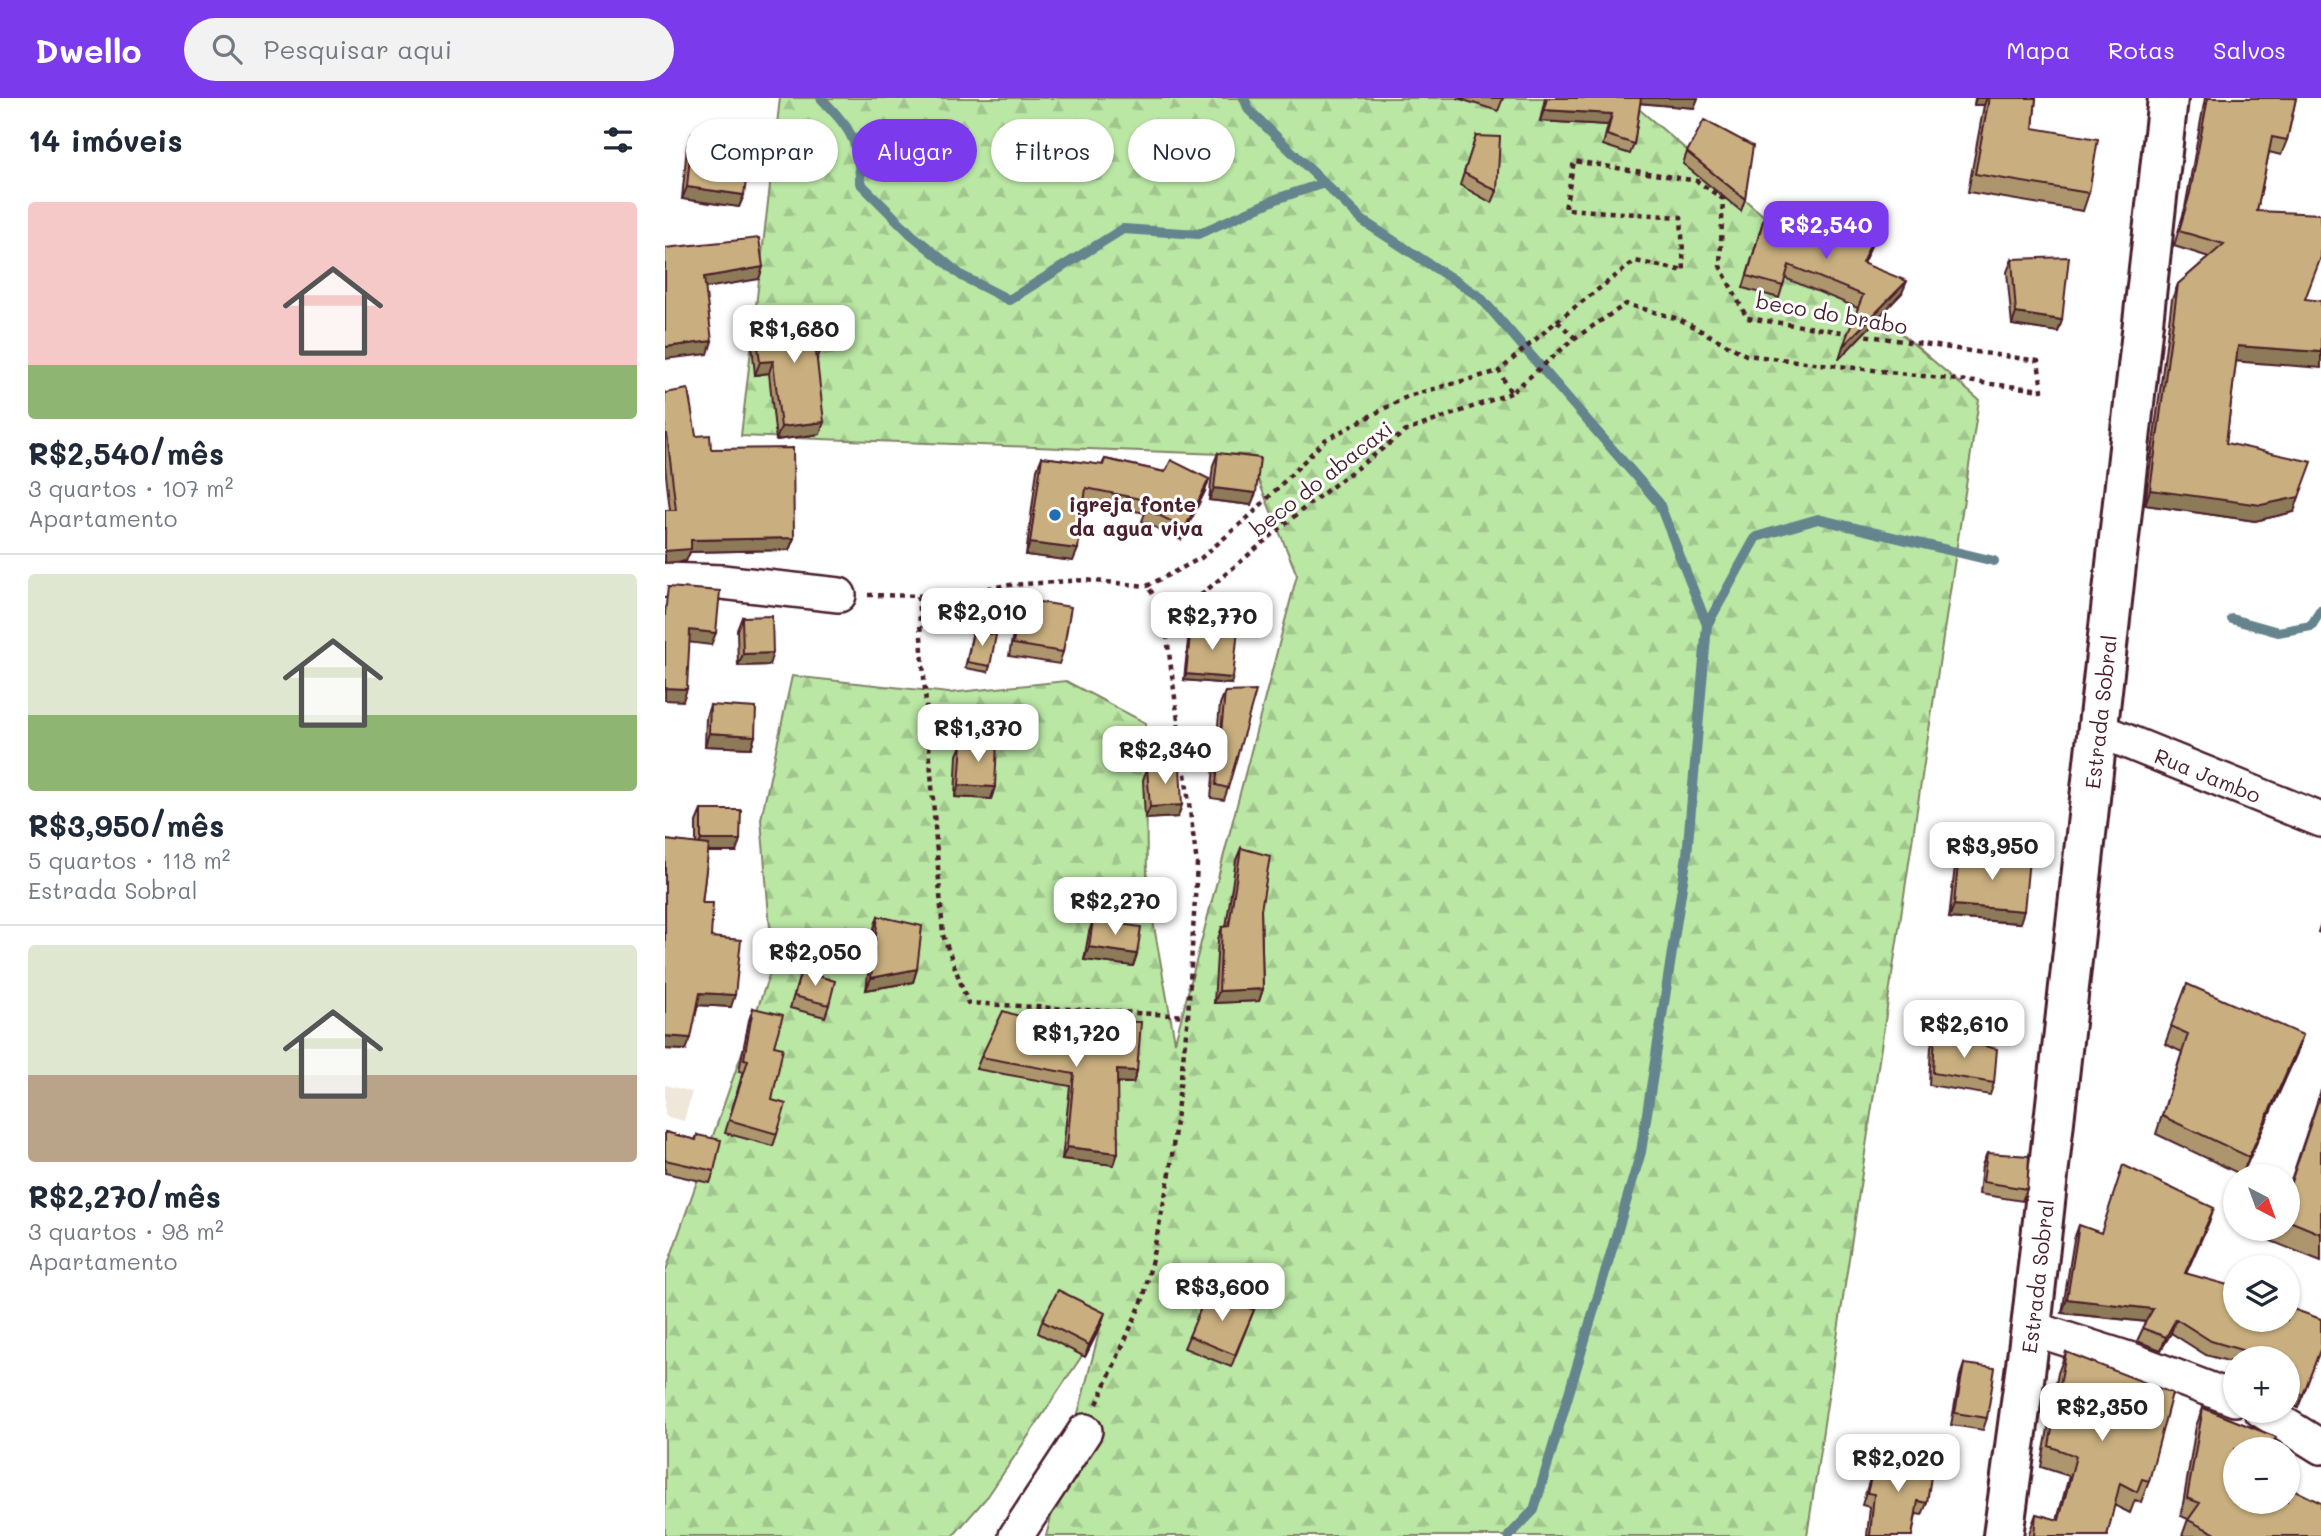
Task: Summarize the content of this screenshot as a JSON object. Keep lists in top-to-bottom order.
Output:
{
  "streets": {
    "street": ["Estrada Sobral", "Rua Jambo"],
    "path": ["beco do brabo", "beco do abacaxi"]
  },
  "crossings": [
    ["Estrada Sobral", "Rua Jambo"]
  ],
  "places": ["igreja fonte da agua viva"],
  "north": "bottom right",
  "page": {
    "header": "Dwello",
    "search": "Pesquisar aqui",
    "nav": ["Mapa", "Rotas", "Salvos"],
    "heading": "14 imóveis",
    "chip": [
      "Comprar",
      "Alugar",
      "Filtros",
      "Novo"
    ],
    "list": [
      {
        "name": "R$2,540/mês",
        "note": "3 quartos · 107 m² · Apartamento"
      },
      {
        "name": "R$3,950/mês",
        "note": "5 quartos · 118 m² · Estrada Sobral"
      },
      {
        "name": "R$2,270/mês",
        "note": "3 quartos · 98 m² · Apartamento"
      }
    ],
    "price": [
      "R$2,540",
      "R$1,680",
      "R$2,010",
      "R$2,770",
      "R$1,370",
      "R$2,340",
      "R$3,950",
      "R$2,270",
      "R$2,050",
      "R$2,610",
      "R$1,720",
      "R$3,600",
      "R$2,350",
      "R$2,020"
    ],
    "map_buttons": ["+", "−"]
  }
}
